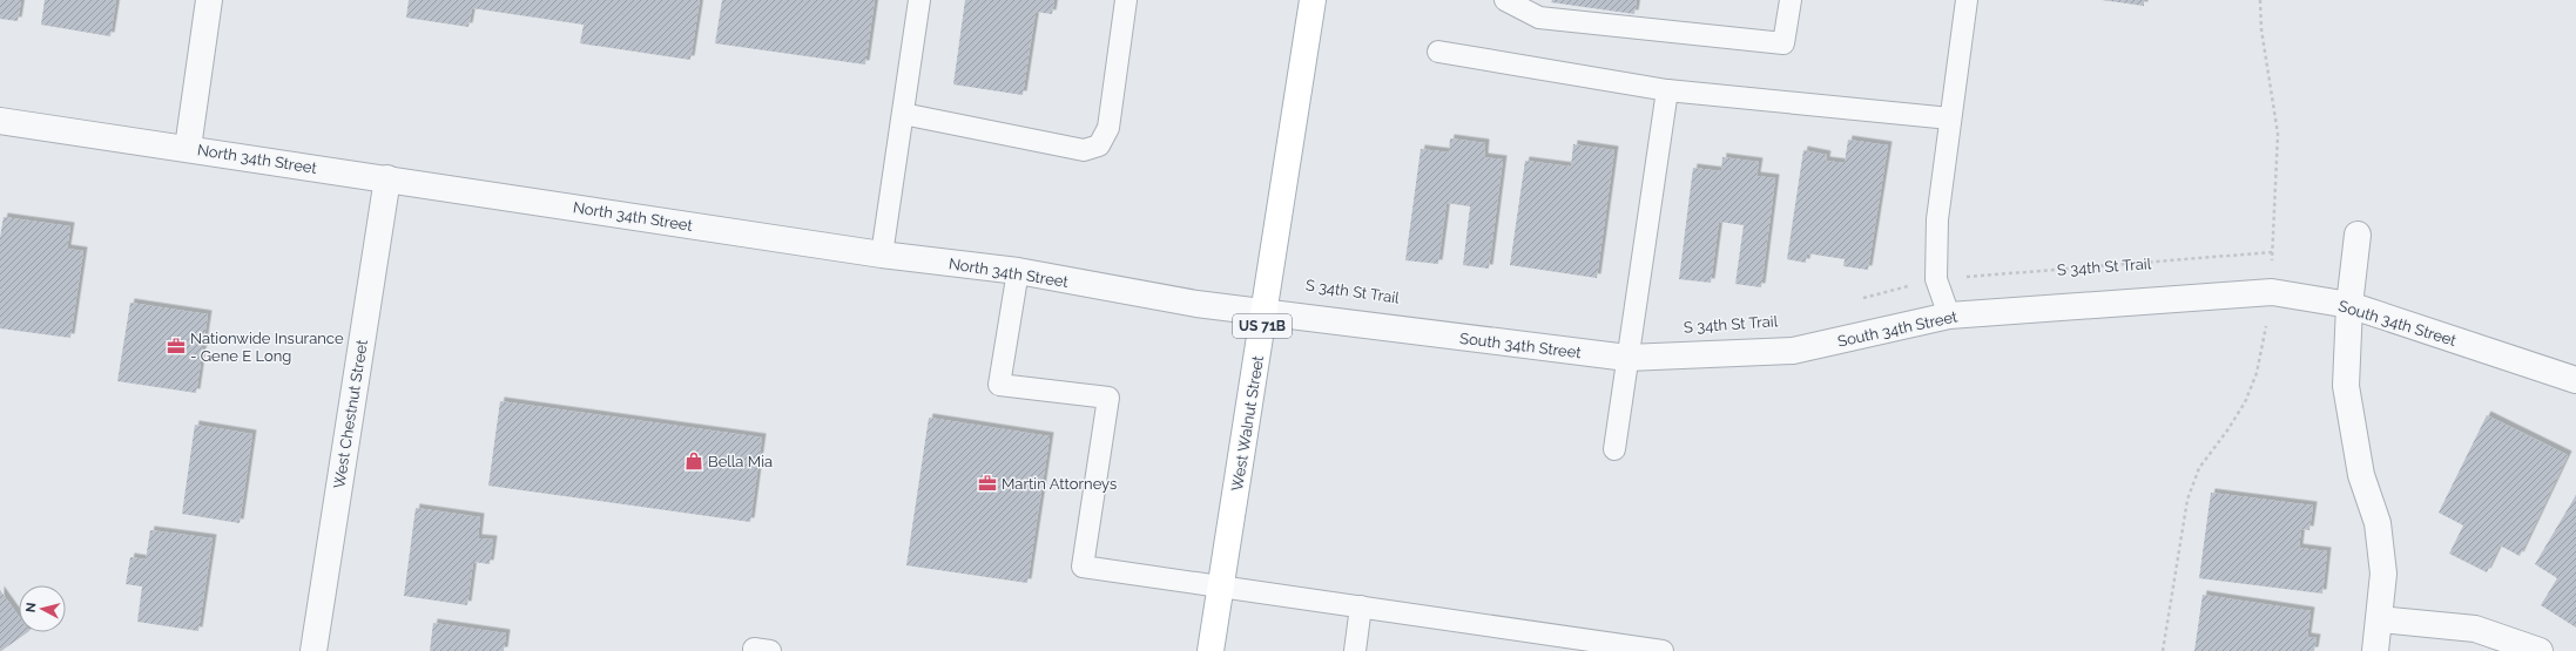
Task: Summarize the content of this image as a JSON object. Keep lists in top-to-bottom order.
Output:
{
  "streets": {
    "main road": ["US 71B", "West Walnut Street"],
    "street": ["North 34th Street", "South 34th Street", "West Chestnut Street"],
    "path": ["S 34th St Trail"]
  },
  "crossings": [
    ["North 34th Street", "South 34th Street"],
    ["North 34th Street", "West Chestnut Street"],
    ["North 34th Street", "West Walnut Street"],
    ["South 34th Street", "West Walnut Street"]
  ],
  "places": {
    "office": ["Nationwide Insurance - Gene E Long", "Martin Attorneys"],
    "shop": ["Bella Mia"]
  },
  "north": "left"
}
